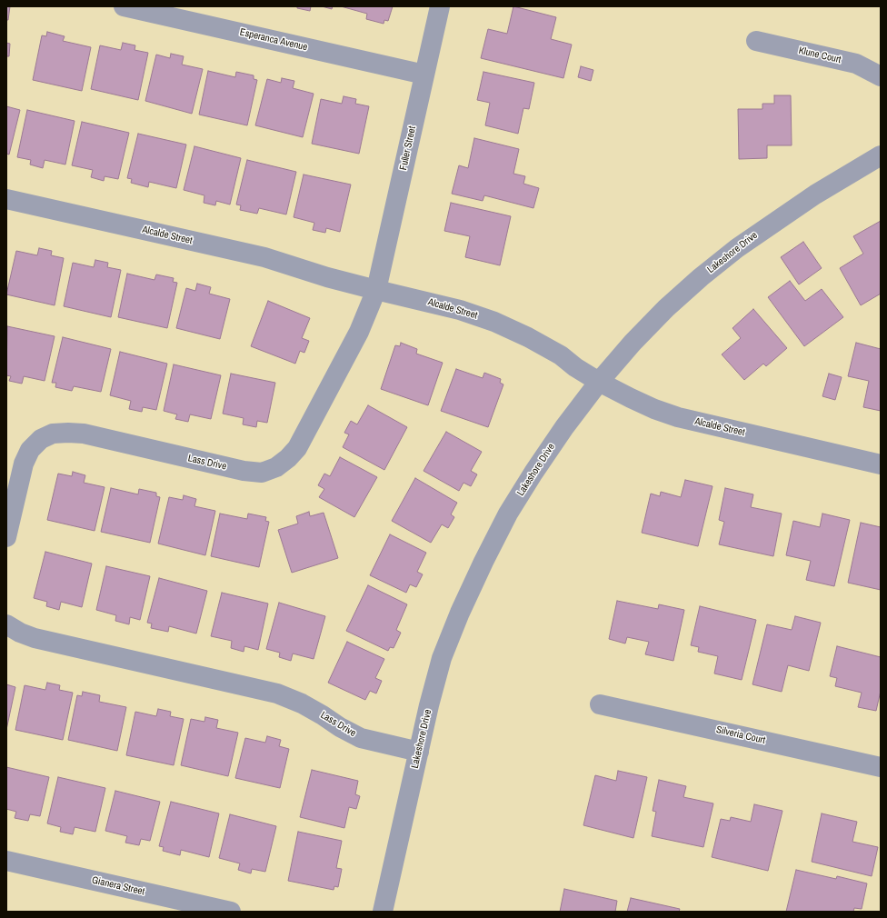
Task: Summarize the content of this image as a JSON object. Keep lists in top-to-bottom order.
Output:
{
  "streets": {
    "street": [
      "Esperanca Avenue",
      "Klune Court",
      "Fuller Street",
      "Alcalde Street",
      "Lakeshore Drive",
      "Lass Drive",
      "Silveria Court",
      "Gianera Street"
    ]
  },
  "crossings": [
    ["Esperanca Avenue", "Fuller Street"],
    ["Fuller Street", "Alcalde Street"],
    ["Fuller Street", "Lass Drive"],
    ["Alcalde Street", "Lakeshore Drive"],
    ["Alcalde Street", "Lass Drive"],
    ["Lakeshore Drive", "Lass Drive"]
  ]
}
